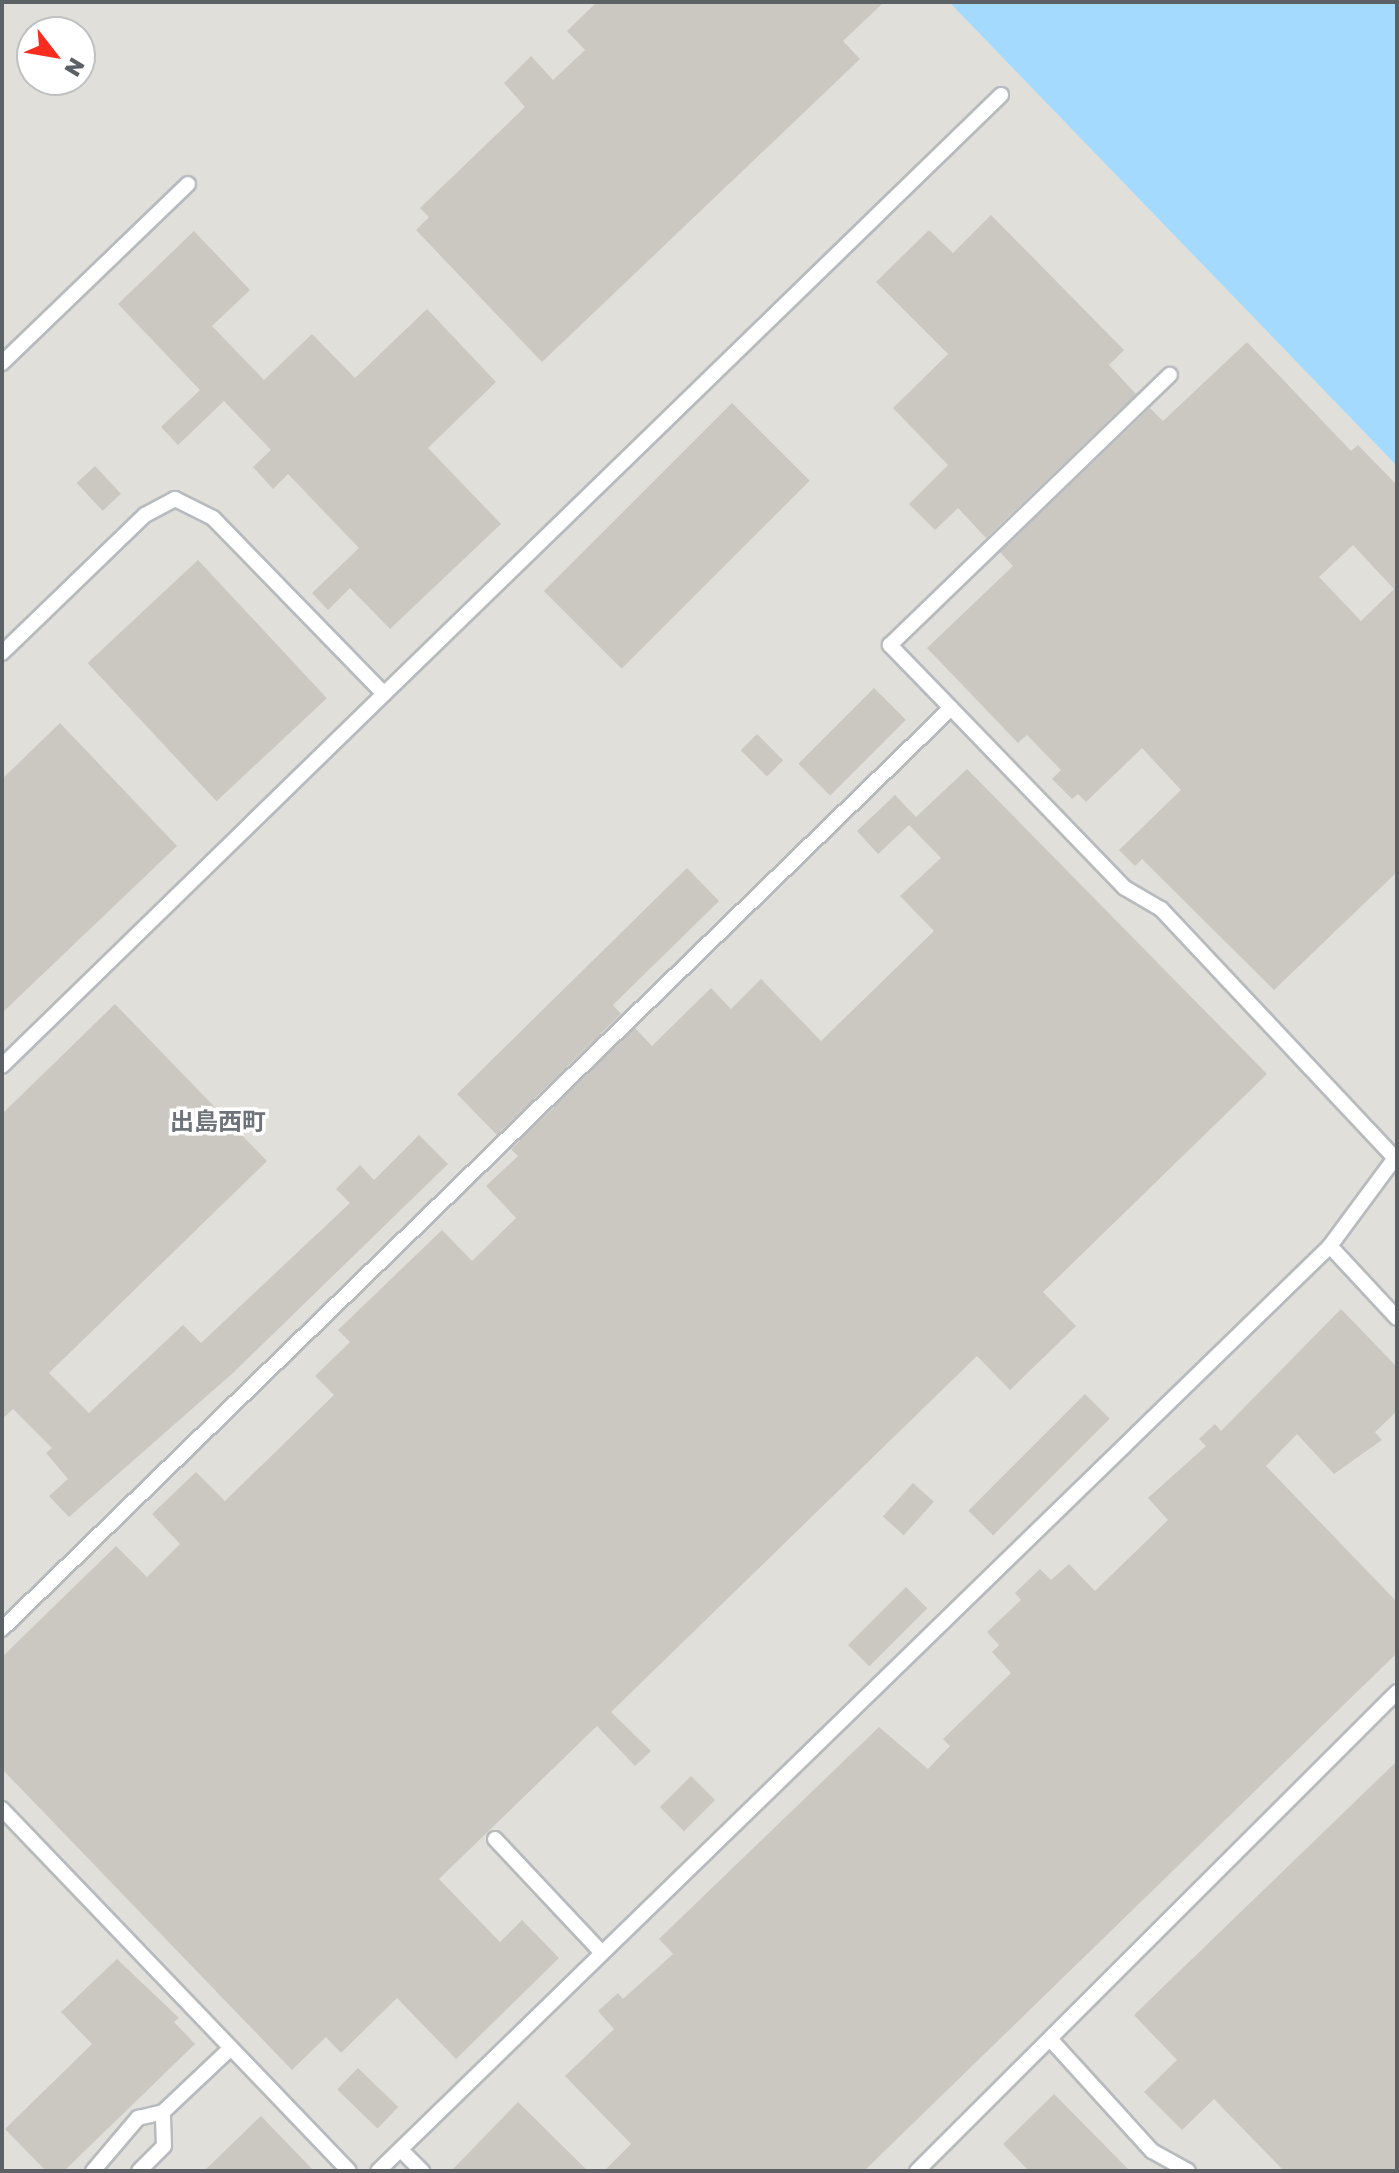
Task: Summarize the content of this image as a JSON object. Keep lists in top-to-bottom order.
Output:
{
  "districts": ["出島西町"],
  "north": "bottom right"
}
